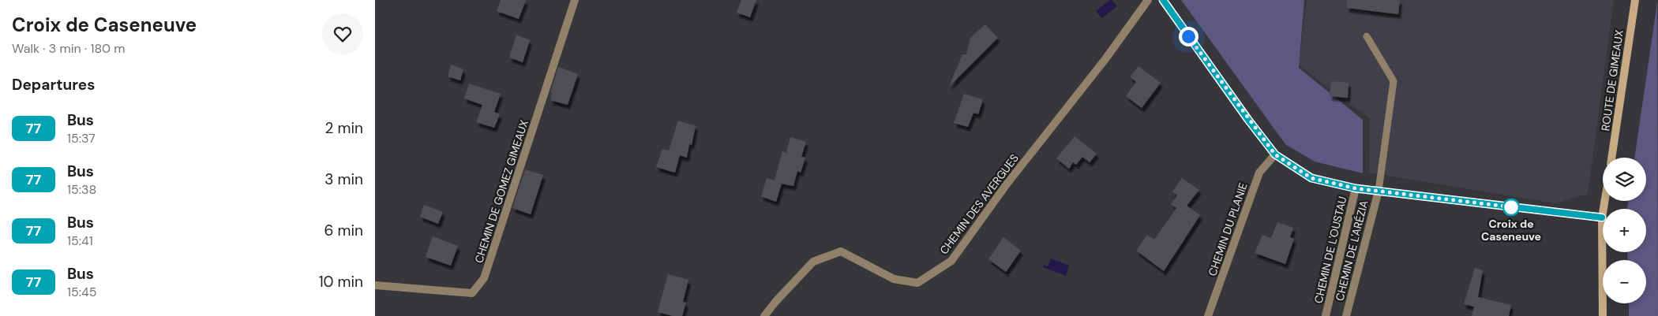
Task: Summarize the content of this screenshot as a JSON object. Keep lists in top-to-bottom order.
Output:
{
  "streets": {
    "street": [
      "ROUTE DE GIMEAUX",
      "CHEMIN DE GOMEZ GIMEAUX",
      "CHEMIN DES AVERGUES",
      "CHEMIN DU PLANIE",
      "CHEMIN DE L'OUSTAU",
      "CHEMIN DE L'ARÉZIA"
    ]
  },
  "places": ["Croix de Caseneuve"],
  "lines": ["bus line 77"],
  "page": {
    "heading": [
      ["Croix de Caseneuve", "Walk · 3 min · 180 m"],
      "Departures"
    ],
    "list": [
      {
        "mark": "77",
        "name": "Bus",
        "note": "15:37",
        "value": "2 min"
      },
      {
        "mark": "77",
        "name": "Bus",
        "note": "15:38",
        "value": "3 min"
      },
      {
        "mark": "77",
        "name": "Bus",
        "note": "15:41",
        "value": "6 min"
      },
      {
        "mark": "77",
        "name": "Bus",
        "note": "15:45",
        "value": "10 min"
      }
    ],
    "map_buttons": ["+", "−"]
  }
}
